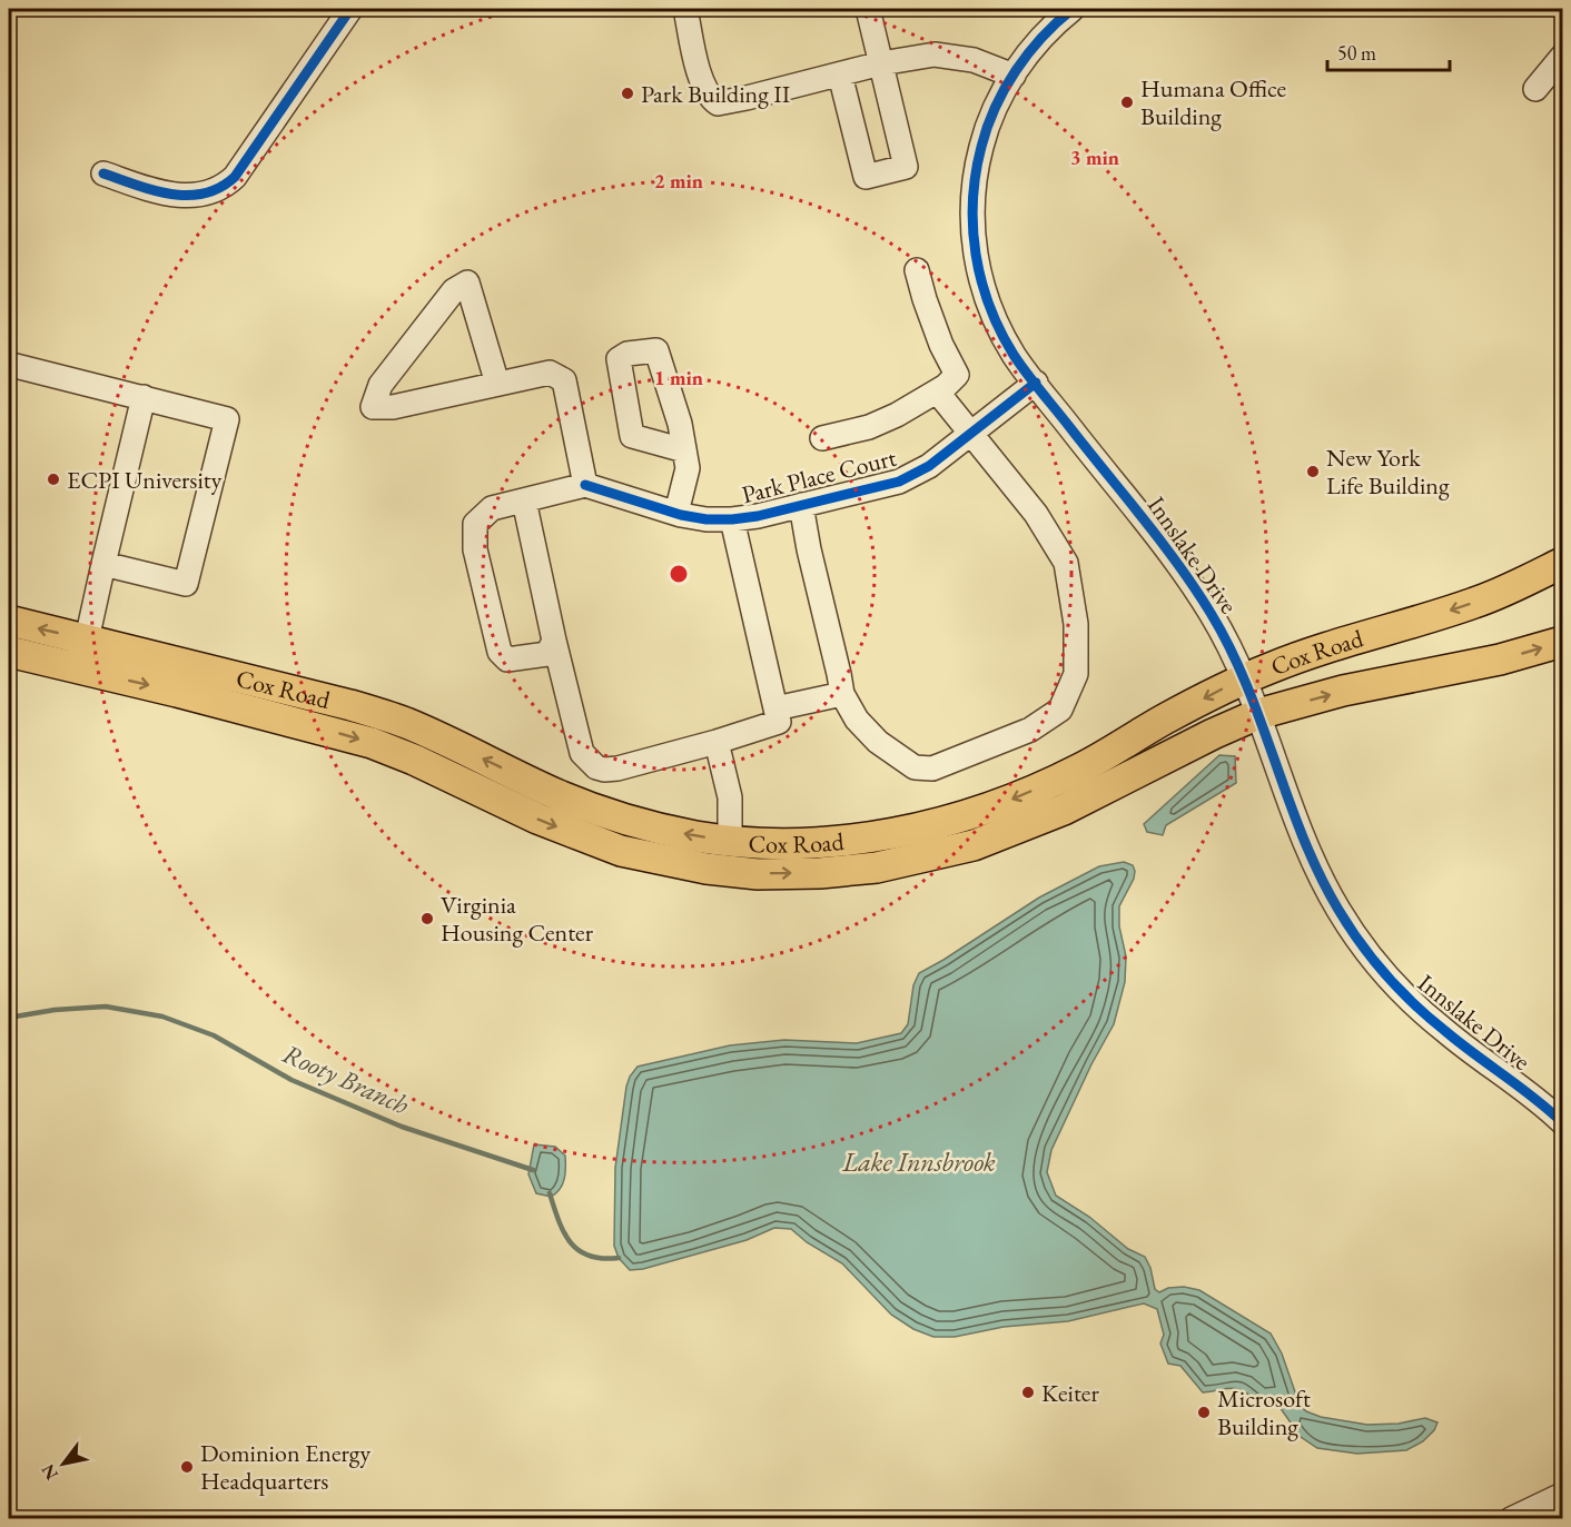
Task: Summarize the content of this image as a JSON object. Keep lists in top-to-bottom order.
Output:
{
  "streets": {
    "main road": ["Cox Road"],
    "street": ["Park Place Court", "Innslake Drive"]
  },
  "crossings": [
    ["Park Place Court", "Innslake Drive"],
    ["Innslake Drive", "Cox Road"]
  ],
  "water": ["Rooty Branch", "Lake Innsbrook"],
  "places": [
    "Park Building II",
    "Humana Office Building",
    "New York Life Building",
    "ECPI University",
    "Virginia Housing Center",
    "Keiter",
    "Microsoft Building",
    "Dominion Energy Headquarters"
  ],
  "scale_bar": "50 m",
  "north": "bottom left",
  "rings": ["3 min", "2 min", "1 min"]
}
